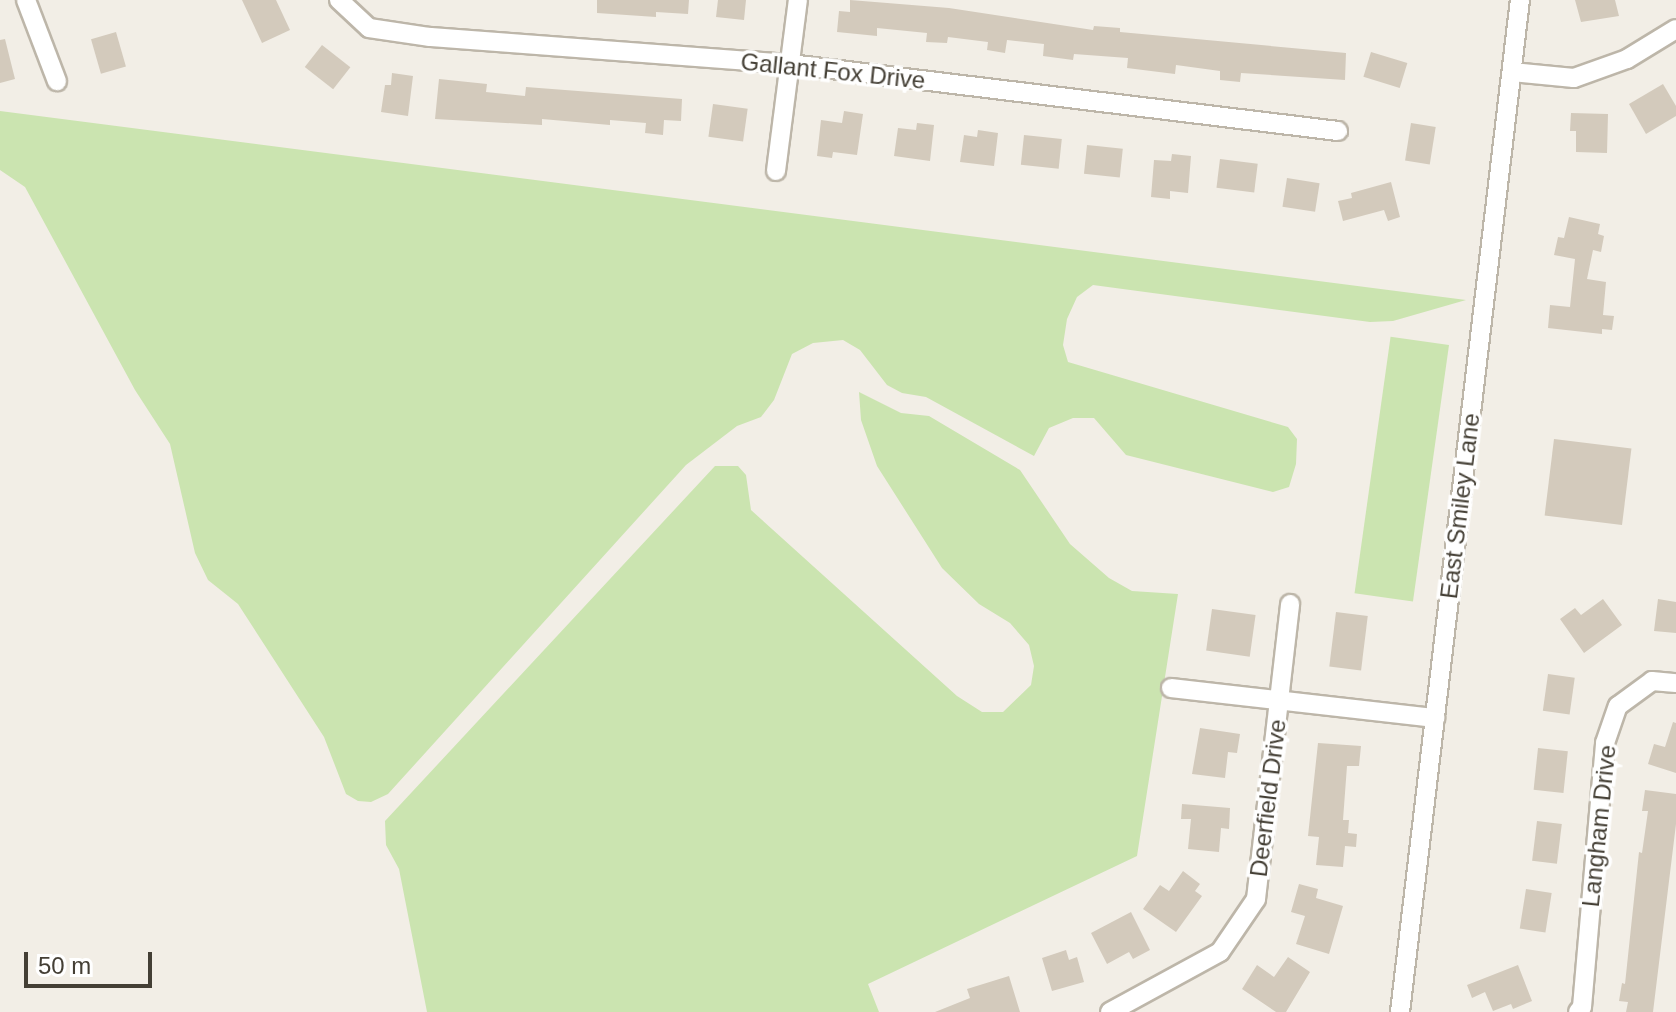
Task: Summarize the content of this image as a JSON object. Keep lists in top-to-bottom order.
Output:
{
  "streets": {
    "street": [
      "Gallant Fox Drive",
      "East Smiley Lane",
      "Deerfield Drive",
      "Langham Drive"
    ]
  },
  "scale_bar": "50 m"
}
